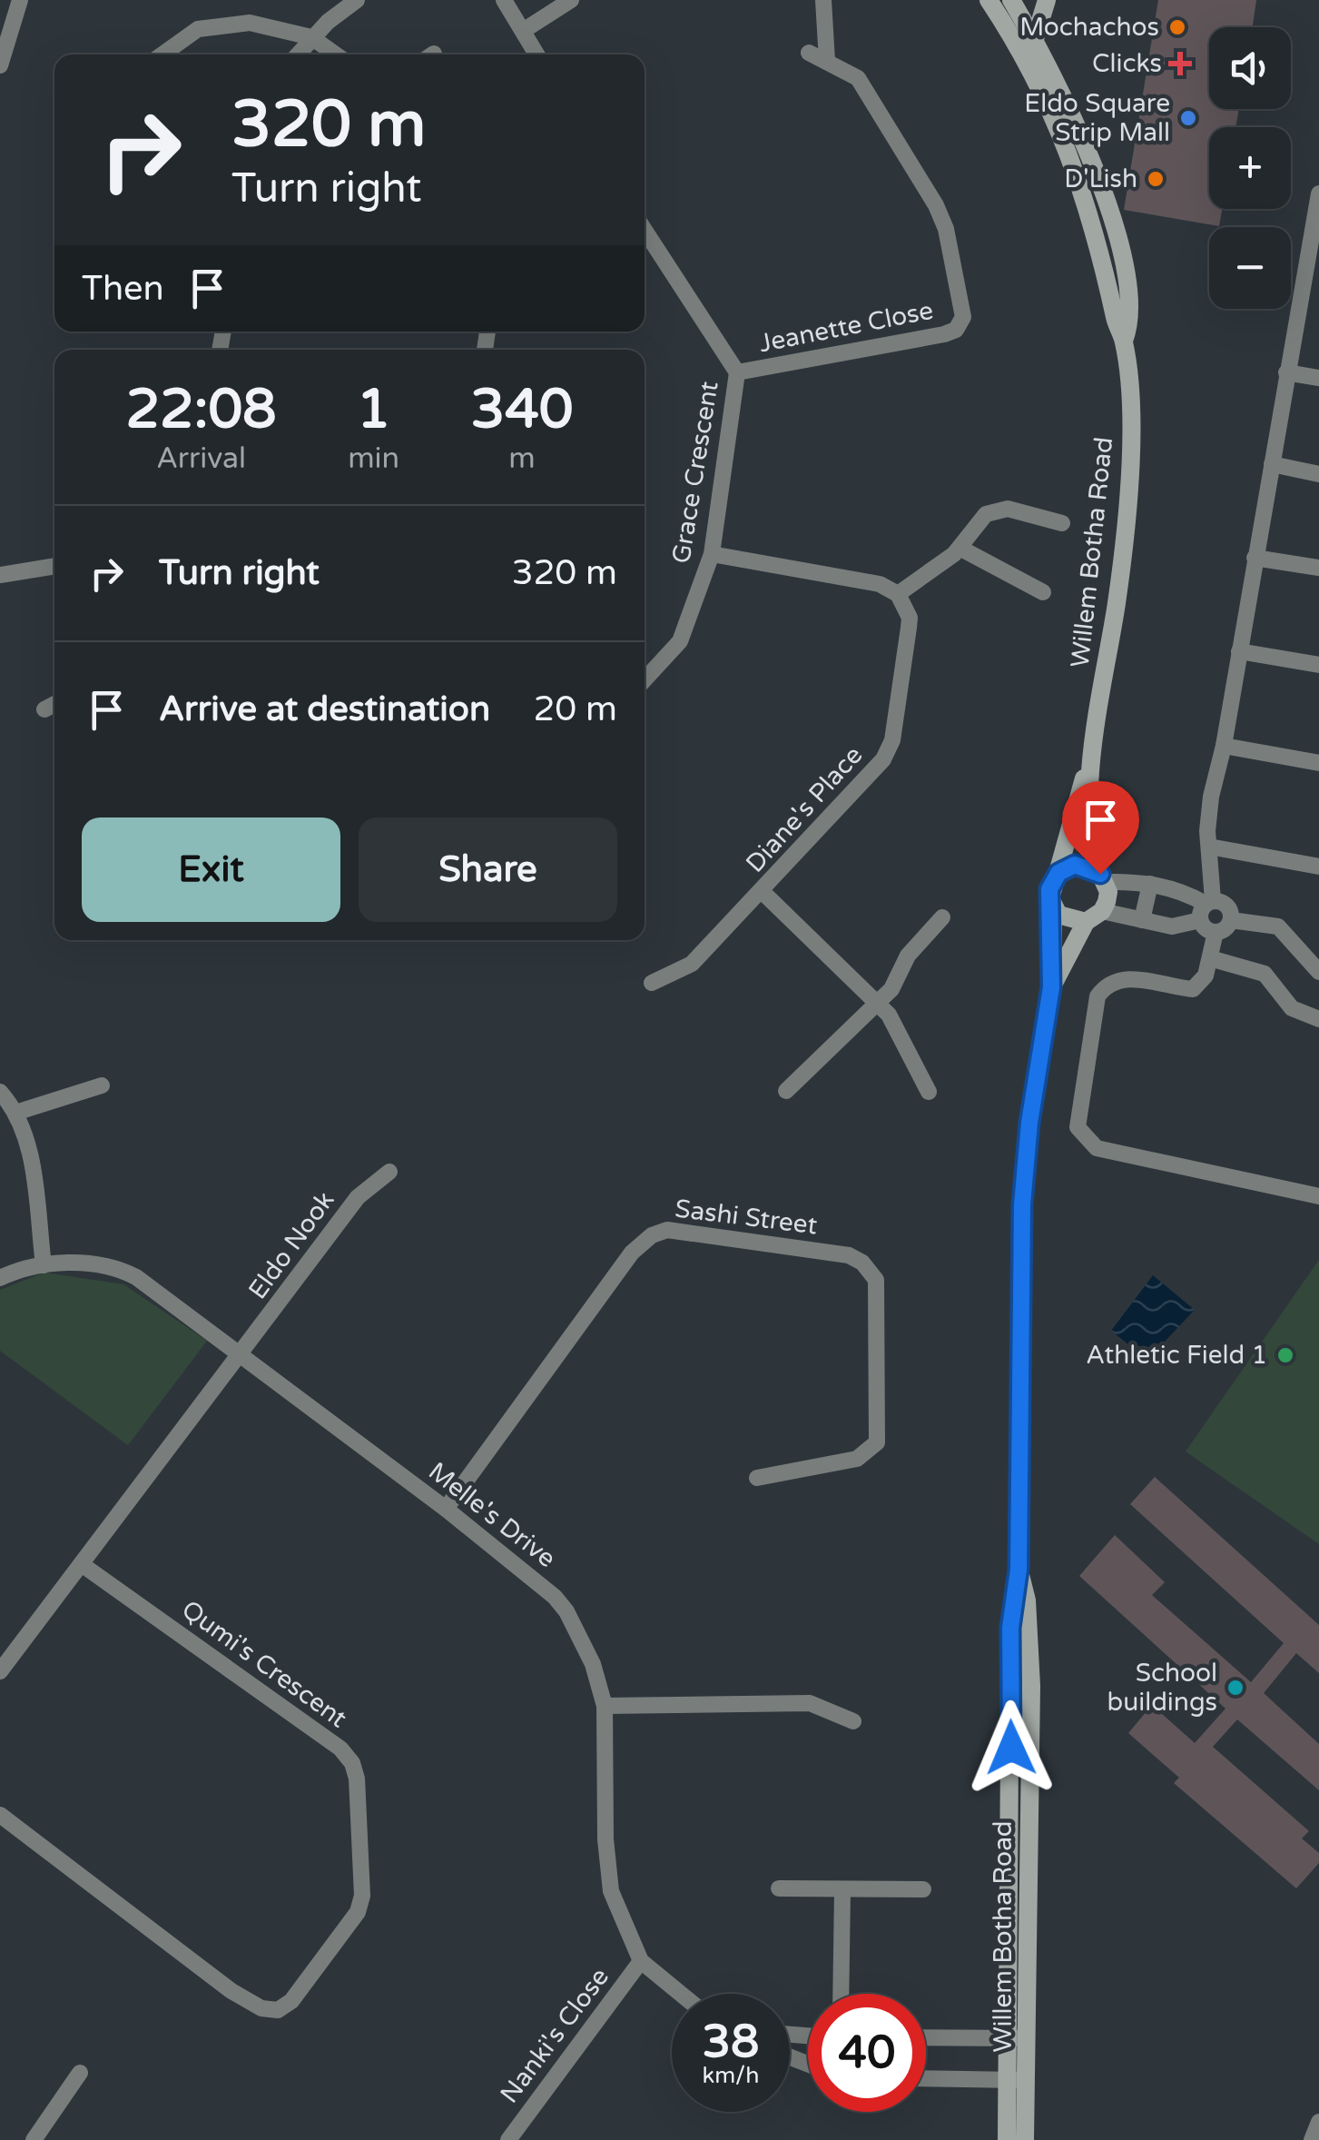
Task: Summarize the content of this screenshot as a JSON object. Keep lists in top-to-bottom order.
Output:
{
  "streets": {
    "street": [
      "Jeanette Close",
      "Grace Crescent",
      "Willem Botha Road",
      "Diane's Place",
      "Sashi Street",
      "Eldo Nook",
      "Melle's Drive",
      "Qumi's Crescent",
      "Nanki's Close"
    ]
  },
  "crossings": [
    ["Jeanette Close", "Grace Crescent"],
    ["Sashi Street", "Melle's Drive"],
    ["Eldo Nook", "Melle's Drive"],
    ["Melle's Drive", "Nanki's Close"]
  ],
  "places": {
    "other": [
      "Mochachos",
      "Eldo Square Strip Mall",
      "D'Lish",
      "Athletic Field 1",
      "School buildings"
    ],
    "health": ["Clicks"]
  },
  "page": {
    "map_buttons": ["+", "−"],
    "turn": ["320 m", "Turn right"],
    "then": "Then",
    "eta": [
      "22:08",
      "Arrival",
      "1",
      "min",
      "340",
      "m"
    ],
    "list": [
      {
        "name": "Turn right",
        "value": "320 m"
      },
      {
        "name": "Arrive at destination",
        "value": "20 m"
      }
    ],
    "buttons": ["Exit", "Share"],
    "speed": "38 km/h",
    "limit": "40"
  }
}
